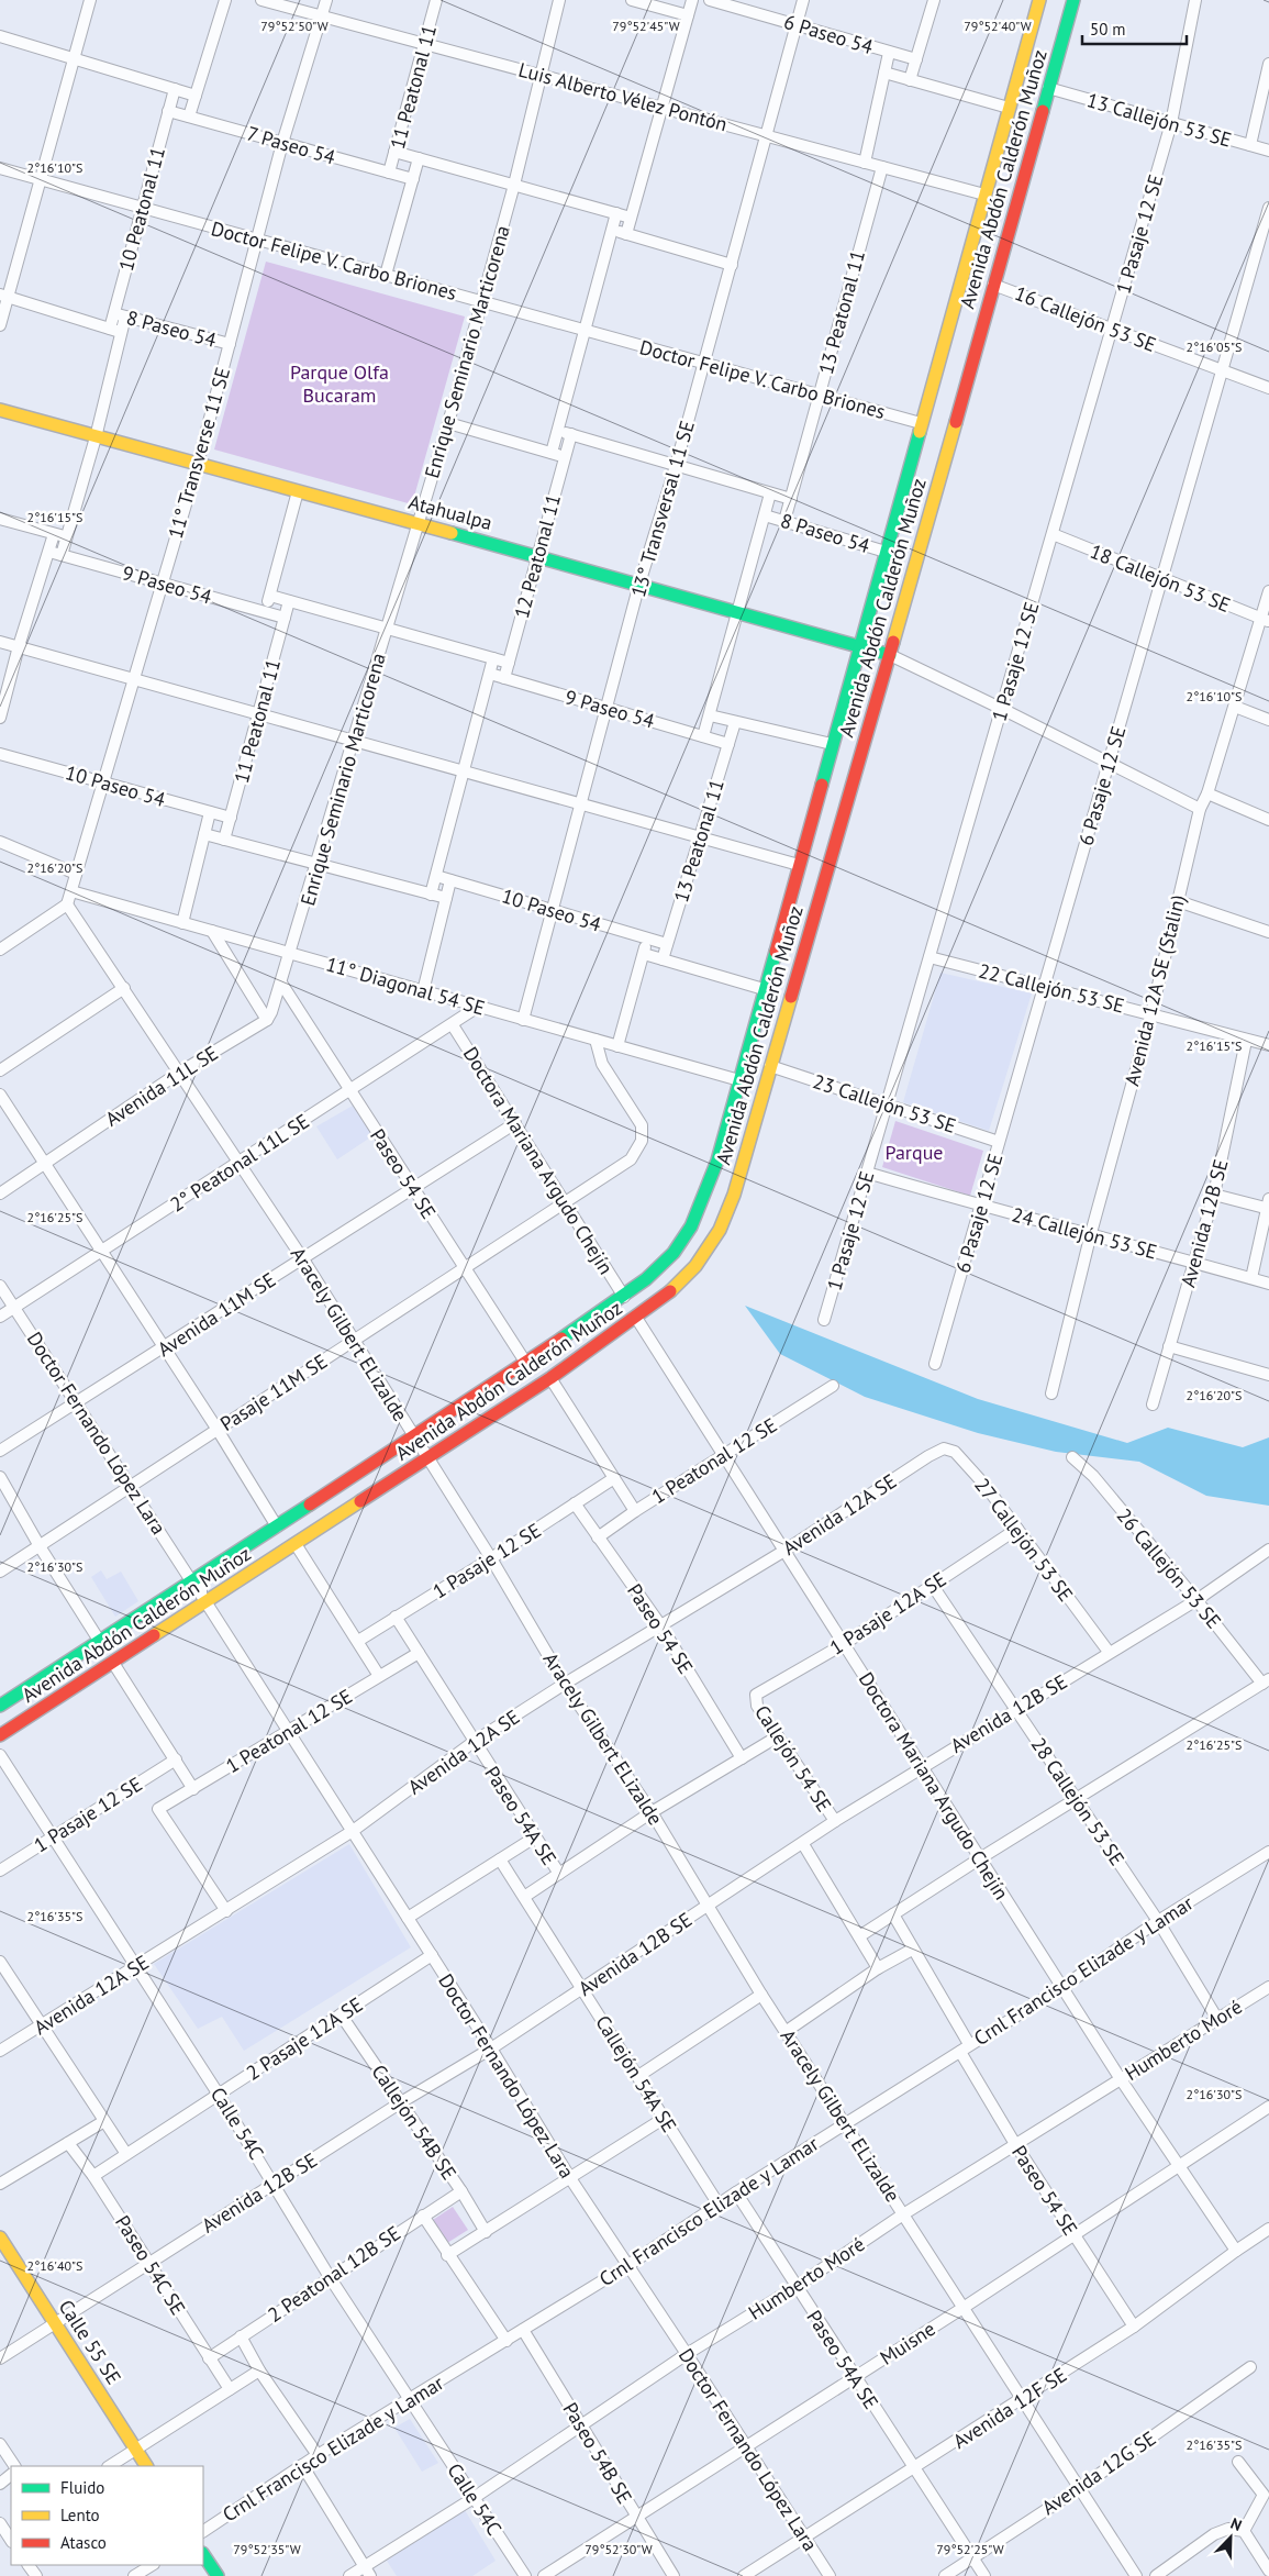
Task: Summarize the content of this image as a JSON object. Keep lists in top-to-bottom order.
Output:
{
  "streets": {
    "main road": ["Avenida Abdón Calderón Muñoz", "Atahualpa", "Calle 55 SE"],
    "street": [
      "6 Paseo 54",
      "11 Peatonal 11",
      "Luis Alberto Vélez Pontón",
      "13 Callejón 53 SE",
      "7 Paseo 54",
      "10 Peatonal 11",
      "1 Pasaje 12 SE",
      "Doctor Felipe V. Carbo Briones",
      "13 Peatonal 11",
      "16 Callejón 53 SE",
      "8 Paseo 54",
      "Enrique Seminario Marticorena",
      "11° Transverse 11 SE",
      "13° Transversal 11 SE",
      "12 Peatonal 11",
      "18 Callejón 53 SE",
      "9 Paseo 54",
      "10 Paseo 54",
      "6 Pasaje 12 SE",
      "11° Diagonal 54 SE",
      "22 Callejón 53 SE",
      "Avenida 12A SE (Stalin)",
      "Avenida 11L SE",
      "23 Callejón 53 SE",
      "Doctora Mariana Argudo Chejín",
      "2° Peatonal 11L SE",
      "Paseo 54 SE",
      "Avenida 12B SE",
      "24 Callejón 53 SE",
      "Avenida 11M SE",
      "Aracely Gilbert ELizalde",
      "Pasaje 11M SE",
      "Doctor Fernando López Lara",
      "1 Peatonal 12 SE",
      "Avenida 12A SE",
      "27 Callejón 53 SE",
      "26 Callejón 53 SE",
      "1 Pasaje 12A SE",
      "Callejón 54 SE",
      "28 Callejón 53 SE",
      "Paseo 54A SE",
      "Crnl Francisco Elizade y Lamar",
      "2 Pasaje 12A SE",
      "Humberto Moré",
      "Callejón 54A SE",
      "Callejón 54B SE",
      "Calle 54C",
      "Paseo 54C SE",
      "2 Peatonal 12B SE",
      "Muisne",
      "Avenida 12F SE",
      "Paseo 54B SE",
      "Avenida 12G SE"
    ]
  },
  "crossings": [
    ["6 Paseo 54", "Avenida Abdón Calderón Muñoz"],
    ["6 Paseo 54", "13° Transversal 11 SE"],
    ["11 Peatonal 11", "Luis Alberto Vélez Pontón"],
    ["11 Peatonal 11", "7 Paseo 54"],
    ["11 Peatonal 11", "Doctor Felipe V. Carbo Briones"],
    ["11 Peatonal 11", "9 Paseo 54"],
    ["11 Peatonal 11", "10 Paseo 54"],
    ["Luis Alberto Vélez Pontón", "Avenida Abdón Calderón Muñoz"],
    ["Luis Alberto Vélez Pontón", "13 Peatonal 11"],
    ["Luis Alberto Vélez Pontón", "Enrique Seminario Marticorena"],
    ["Luis Alberto Vélez Pontón", "11° Transverse 11 SE"],
    ["Luis Alberto Vélez Pontón", "13° Transversal 11 SE"],
    ["13 Callejón 53 SE", "Avenida Abdón Calderón Muñoz"],
    ["13 Callejón 53 SE", "1 Pasaje 12 SE"],
    ["7 Paseo 54", "10 Peatonal 11"],
    ["7 Paseo 54", "11° Transverse 11 SE"],
    ["Avenida Abdón Calderón Muñoz", "Doctor Felipe V. Carbo Briones"],
    ["Avenida Abdón Calderón Muñoz", "16 Callejón 53 SE"],
    ["Avenida Abdón Calderón Muñoz", "8 Paseo 54"],
    ["Avenida Abdón Calderón Muñoz", "Atahualpa"],
    ["Avenida Abdón Calderón Muñoz", "11° Diagonal 54 SE"],
    ["Avenida Abdón Calderón Muñoz", "23 Callejón 53 SE"],
    ["Avenida Abdón Calderón Muñoz", "Doctora Mariana Argudo Chejín"],
    ["Avenida Abdón Calderón Muñoz", "Paseo 54 SE"],
    ["Avenida Abdón Calderón Muñoz", "Aracely Gilbert ELizalde"],
    ["Avenida Abdón Calderón Muñoz", "Doctor Fernando López Lara"],
    ["10 Peatonal 11", "Doctor Felipe V. Carbo Briones"],
    ["10 Peatonal 11", "8 Paseo 54"],
    ["10 Peatonal 11", "Atahualpa"],
    ["10 Peatonal 11", "9 Paseo 54"],
    ["1 Pasaje 12 SE", "16 Callejón 53 SE"],
    ["1 Pasaje 12 SE", "18 Callejón 53 SE"],
    ["1 Pasaje 12 SE", "22 Callejón 53 SE"],
    ["1 Pasaje 12 SE", "23 Callejón 53 SE"],
    ["1 Pasaje 12 SE", "Paseo 54 SE"],
    ["1 Pasaje 12 SE", "24 Callejón 53 SE"],
    ["1 Pasaje 12 SE", "Aracely Gilbert ELizalde"],
    ["1 Pasaje 12 SE", "Paseo 54A SE"],
    ["1 Pasaje 12 SE", "Calle 54C"],
    ["Doctor Felipe V. Carbo Briones", "13 Peatonal 11"],
    ["Doctor Felipe V. Carbo Briones", "Enrique Seminario Marticorena"],
    ["Doctor Felipe V. Carbo Briones", "11° Transverse 11 SE"],
    ["Doctor Felipe V. Carbo Briones", "13° Transversal 11 SE"],
    ["13 Peatonal 11", "8 Paseo 54"],
    ["13 Peatonal 11", "9 Paseo 54"],
    ["13 Peatonal 11", "10 Paseo 54"],
    ["16 Callejón 53 SE", "6 Pasaje 12 SE"],
    ["8 Paseo 54", "11° Transverse 11 SE"],
    ["8 Paseo 54", "13° Transversal 11 SE"],
    ["8 Paseo 54", "12 Peatonal 11"],
    ["Enrique Seminario Marticorena", "Atahualpa"],
    ["Enrique Seminario Marticorena", "11° Diagonal 54 SE"],
    ["11° Transverse 11 SE", "Atahualpa"],
    ["11° Transverse 11 SE", "9 Paseo 54"],
    ["11° Transverse 11 SE", "10 Paseo 54"],
    ["11° Transverse 11 SE", "11° Diagonal 54 SE"],
    ["11° Transverse 11 SE", "Aracely Gilbert ELizalde"],
    ["13° Transversal 11 SE", "Atahualpa"],
    ["13° Transversal 11 SE", "9 Paseo 54"],
    ["13° Transversal 11 SE", "10 Paseo 54"],
    ["13° Transversal 11 SE", "11° Diagonal 54 SE"],
    ["Atahualpa", "12 Peatonal 11"],
    ["12 Peatonal 11", "9 Paseo 54"],
    ["18 Callejón 53 SE", "6 Pasaje 12 SE"],
    ["18 Callejón 53 SE", "Avenida 12A SE (Stalin)"],
    ["6 Pasaje 12 SE", "22 Callejón 53 SE"],
    ["6 Pasaje 12 SE", "23 Callejón 53 SE"],
    ["6 Pasaje 12 SE", "24 Callejón 53 SE"],
    ["11° Diagonal 54 SE", "2° Peatonal 11L SE"],
    ["11° Diagonal 54 SE", "Pasaje 11M SE"],
    ["22 Callejón 53 SE", "Avenida 12A SE (Stalin)"],
    ["22 Callejón 53 SE", "Avenida 12B SE"],
    ["Avenida 12A SE (Stalin)", "24 Callejón 53 SE"],
    ["Avenida 11L SE", "Aracely Gilbert ELizalde"],
    ["Doctora Mariana Argudo Chejín", "2° Peatonal 11L SE"],
    ["Doctora Mariana Argudo Chejín", "Avenida 12B SE"],
    ["Doctora Mariana Argudo Chejín", "Avenida 11M SE"],
    ["Doctora Mariana Argudo Chejín", "Pasaje 11M SE"],
    ["Doctora Mariana Argudo Chejín", "1 Peatonal 12 SE"],
    ["Doctora Mariana Argudo Chejín", "Avenida 12A SE"],
    ["Doctora Mariana Argudo Chejín", "1 Pasaje 12A SE"],
    ["Doctora Mariana Argudo Chejín", "Crnl Francisco Elizade y Lamar"],
    ["Doctora Mariana Argudo Chejín", "Humberto Moré"],
    ["Doctora Mariana Argudo Chejín", "Muisne"],
    ["Doctora Mariana Argudo Chejín", "Avenida 12F SE"],
    ["2° Peatonal 11L SE", "Paseo 54 SE"],
    ["2° Peatonal 11L SE", "Aracely Gilbert ELizalde"],
    ["2° Peatonal 11L SE", "Doctor Fernando López Lara"],
    ["Paseo 54 SE", "Avenida 11M SE"],
    ["Paseo 54 SE", "Pasaje 11M SE"],
    ["Paseo 54 SE", "1 Peatonal 12 SE"],
    ["Paseo 54 SE", "Avenida 12A SE"],
    ["Paseo 54 SE", "Crnl Francisco Elizade y Lamar"],
    ["Paseo 54 SE", "Humberto Moré"],
    ["Paseo 54 SE", "Muisne"],
    ["Paseo 54 SE", "Avenida 12F SE"],
    ["Avenida 12B SE", "24 Callejón 53 SE"],
    ["Avenida 12B SE", "Aracely Gilbert ELizalde"],
    ["Avenida 12B SE", "Doctor Fernando López Lara"],
    ["Avenida 12B SE", "27 Callejón 53 SE"],
    ["Avenida 12B SE", "26 Callejón 53 SE"],
    ["Avenida 12B SE", "Callejón 54 SE"],
    ["Avenida 12B SE", "28 Callejón 53 SE"],
    ["Avenida 12B SE", "Callejón 54A SE"],
    ["Avenida 12B SE", "Callejón 54B SE"],
    ["Avenida 12B SE", "Calle 54C"],
    ["Avenida 12B SE", "Paseo 54C SE"],
    ["Avenida 12B SE", "Calle 55 SE"],
    ["Avenida 11M SE", "Aracely Gilbert ELizalde"],
    ["Avenida 11M SE", "Doctor Fernando López Lara"],
    ["Aracely Gilbert ELizalde", "Pasaje 11M SE"],
    ["Aracely Gilbert ELizalde", "Avenida 12A SE"],
    ["Aracely Gilbert ELizalde", "Crnl Francisco Elizade y Lamar"],
    ["Aracely Gilbert ELizalde", "Humberto Moré"],
    ["Aracely Gilbert ELizalde", "Muisne"],
    ["Aracely Gilbert ELizalde", "Avenida 12F SE"],
    ["Aracely Gilbert ELizalde", "Avenida 12G SE"],
    ["Pasaje 11M SE", "Doctor Fernando López Lara"],
    ["Doctor Fernando López Lara", "1 Peatonal 12 SE"],
    ["Doctor Fernando López Lara", "Avenida 12A SE"],
    ["Doctor Fernando López Lara", "Crnl Francisco Elizade y Lamar"],
    ["Doctor Fernando López Lara", "2 Pasaje 12A SE"],
    ["Doctor Fernando López Lara", "Humberto Moré"],
    ["Doctor Fernando López Lara", "Muisne"],
    ["Doctor Fernando López Lara", "Avenida 12F SE"],
    ["1 Peatonal 12 SE", "Avenida 12A SE"],
    ["1 Peatonal 12 SE", "Paseo 54A SE"],
    ["Avenida 12A SE", "27 Callejón 53 SE"],
    ["Avenida 12A SE", "Paseo 54A SE"],
    ["Avenida 12A SE", "Calle 54C"],
    ["27 Callejón 53 SE", "1 Pasaje 12A SE"],
    ["1 Pasaje 12A SE", "Callejón 54 SE"],
    ["1 Pasaje 12A SE", "28 Callejón 53 SE"],
    ["28 Callejón 53 SE", "Crnl Francisco Elizade y Lamar"],
    ["28 Callejón 53 SE", "Humberto Moré"],
    ["Paseo 54A SE", "Crnl Francisco Elizade y Lamar"],
    ["Paseo 54A SE", "Humberto Moré"],
    ["Paseo 54A SE", "Muisne"],
    ["Paseo 54A SE", "Avenida 12F SE"],
    ["Crnl Francisco Elizade y Lamar", "Callejón 54A SE"],
    ["Crnl Francisco Elizade y Lamar", "Calle 54C"],
    ["Crnl Francisco Elizade y Lamar", "Paseo 54B SE"],
    ["2 Pasaje 12A SE", "Callejón 54B SE"],
    ["2 Pasaje 12A SE", "Calle 54C"],
    ["2 Pasaje 12A SE", "Paseo 54C SE"],
    ["Humberto Moré", "Calle 54C"],
    ["Humberto Moré", "Paseo 54B SE"],
    ["Callejón 54B SE", "2 Peatonal 12B SE"],
    ["Calle 54C", "2 Peatonal 12B SE"],
    ["Paseo 54C SE", "2 Peatonal 12B SE"],
    ["Muisne", "Paseo 54B SE"]
  ],
  "parks": ["Parque Olfa Bucaram", "Parque"],
  "legend": ["Fluido", "Lento", "Atasco"],
  "scale_bar": "50 m",
  "north": "top right",
  "coordinates": [
    "79°52'50\"W",
    "79°52'45\"W",
    "79°52'40\"W",
    "2°16'10\"S",
    "2°16'05\"S",
    "2°16'15\"S",
    "2°16'20\"S",
    "2°16'25\"S",
    "2°16'30\"S",
    "2°16'35\"S",
    "2°16'40\"S",
    "79°52'35\"W",
    "79°52'30\"W",
    "79°52'25\"W"
  ]
}
